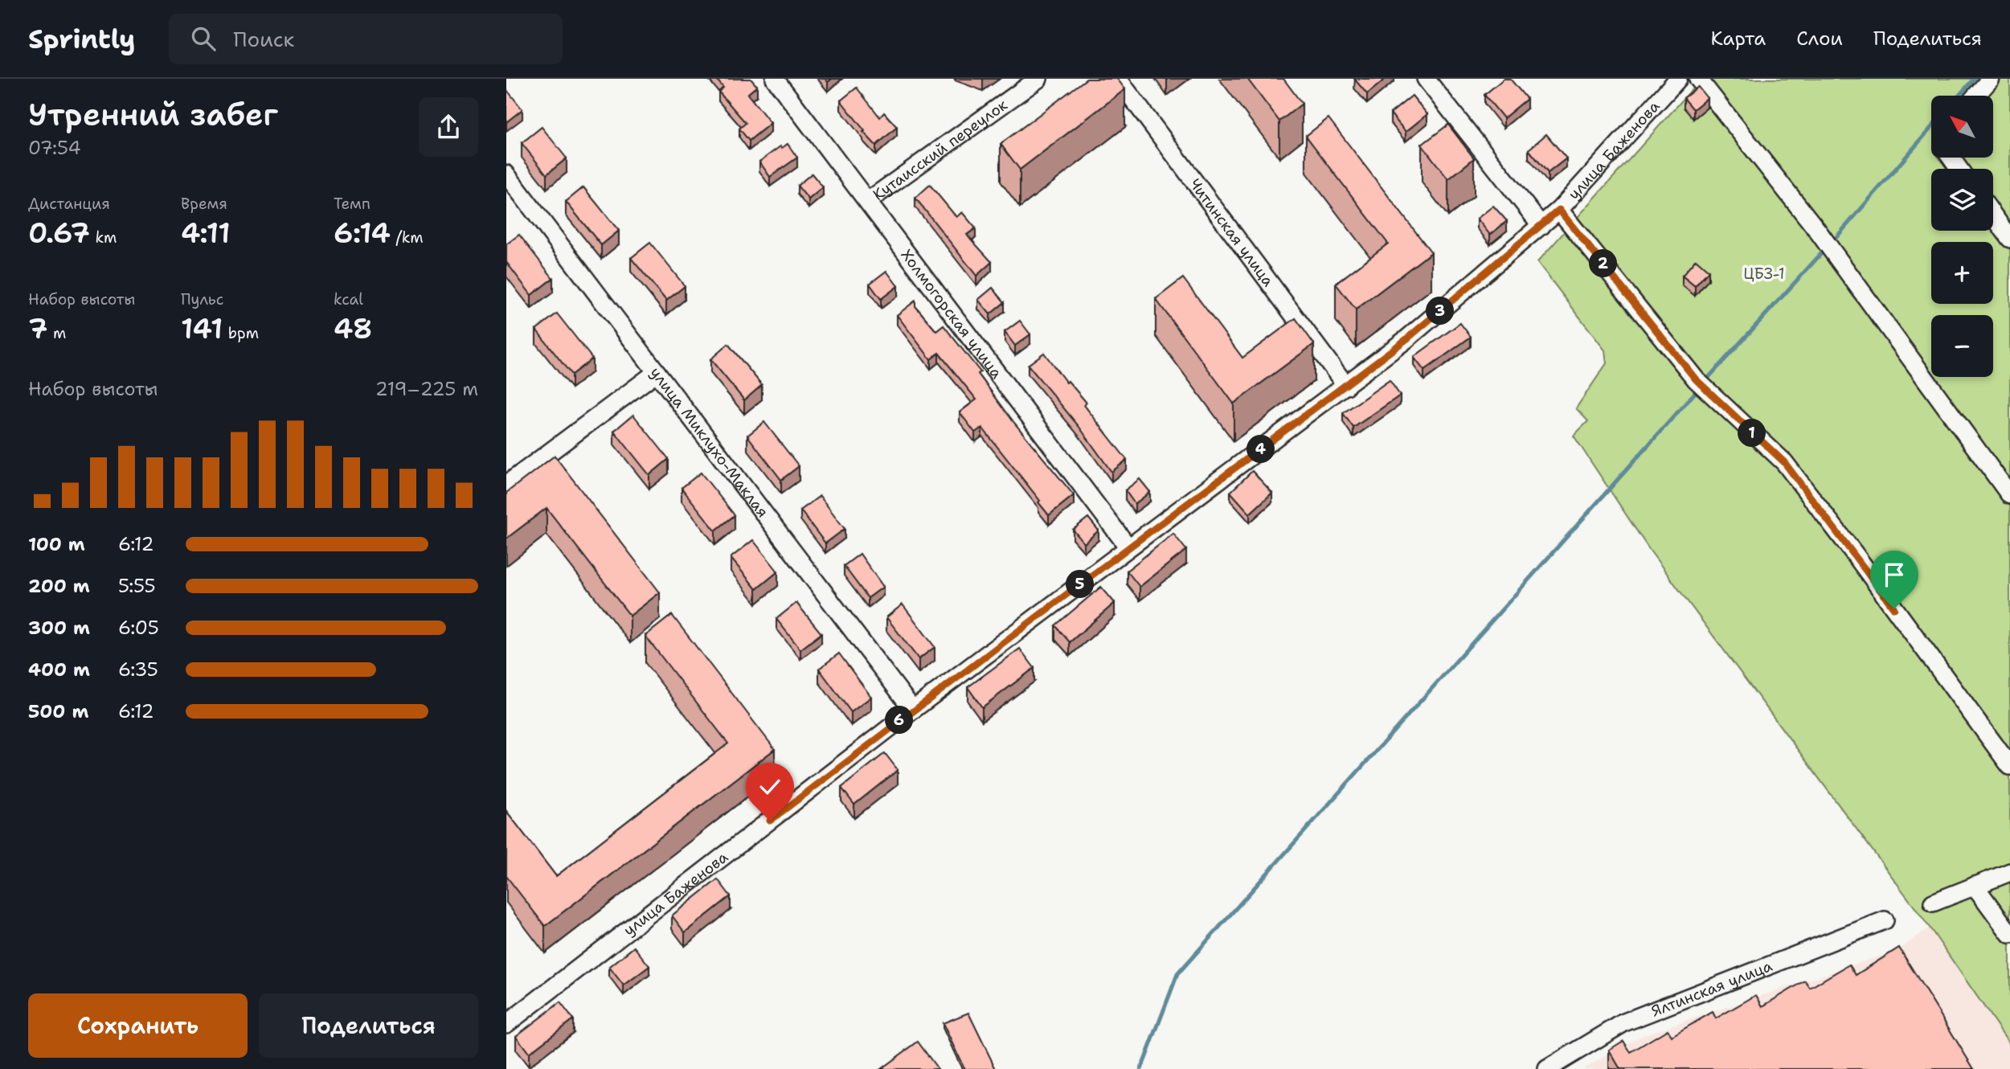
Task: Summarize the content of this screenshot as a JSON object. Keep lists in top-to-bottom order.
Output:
{
  "streets": {
    "street": [
      "Кутаисский переулок",
      "улица Баженова",
      "Читинская улица",
      "Холмогорская улица",
      "улица Миклухо-Маклая",
      "Ялтинская улица"
    ]
  },
  "crossings": [
    ["Кутаисский переулок", "Холмогорская улица"],
    ["улица Баженова", "Читинская улица"],
    ["улица Баженова", "Холмогорская улица"],
    ["улица Баженова", "улица Миклухо-Маклая"]
  ],
  "parks": ["ЦБЗ-1"],
  "north": "top left",
  "page": {
    "header": "Sprintly",
    "search": "Поиск",
    "nav": ["Карта", "Слои", "Поделиться"],
    "heading": ["Утренний забег", "07:54"],
    "map_buttons": ["+", "−"],
    "stats": [
      ["Дистанция", "0.67 km"],
      ["Время", "4:11"],
      ["Темп", "6:14 /km"],
      ["Набор высоты", "7 m"],
      ["Пульс", "141 bpm"],
      ["kcal", "48"]
    ],
    "pins": [
      "2",
      "3",
      "1",
      "4",
      "5",
      "6"
    ],
    "chart": ["Набор высоты", "219–225 m"],
    "list": [
      {
        "name": "100 m",
        "note": "6:12"
      },
      {
        "name": "200 m",
        "note": "5:55"
      },
      {
        "name": "300 m",
        "note": "6:05"
      },
      {
        "name": "400 m",
        "note": "6:35"
      },
      {
        "name": "500 m",
        "note": "6:12"
      }
    ],
    "buttons": ["Сохранить", "Поделиться"]
  }
}
